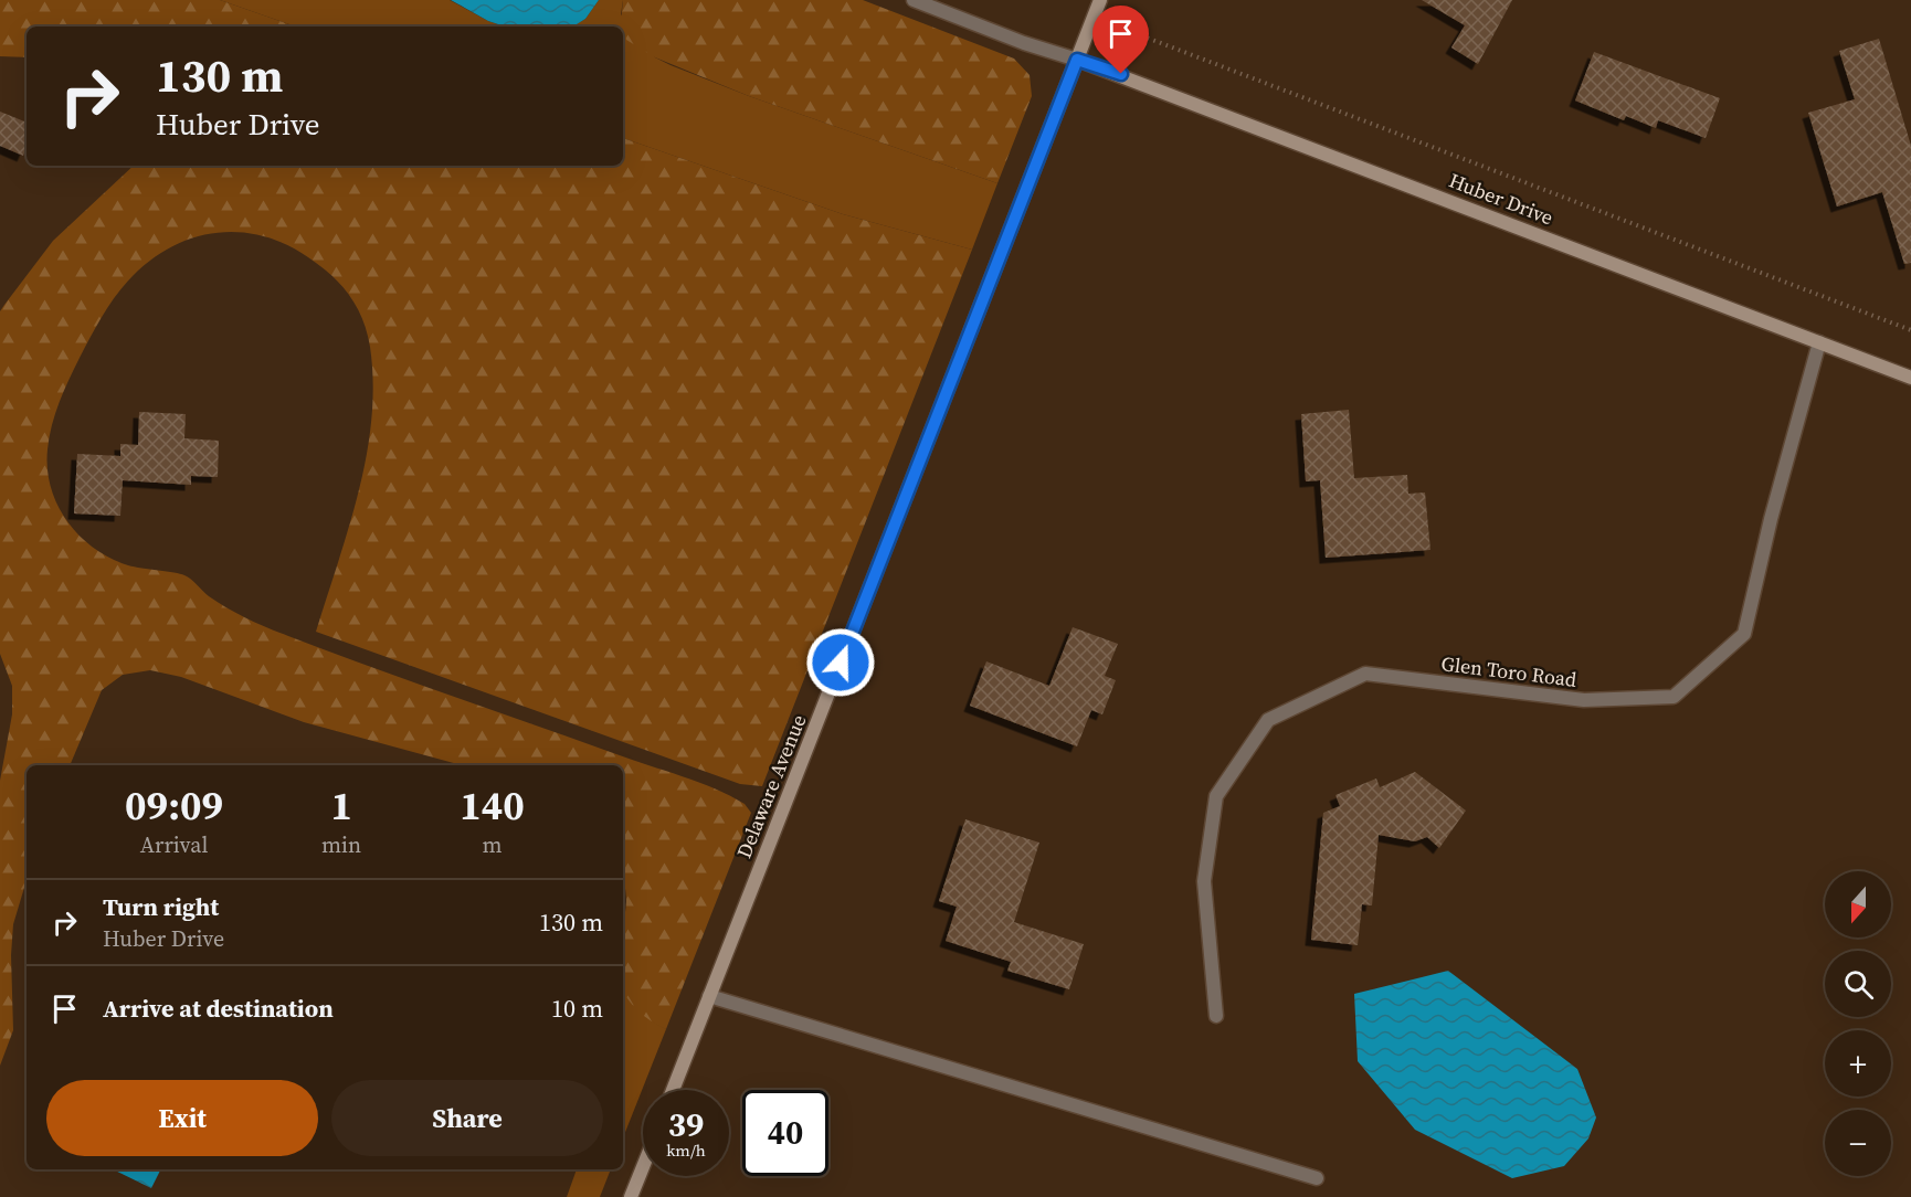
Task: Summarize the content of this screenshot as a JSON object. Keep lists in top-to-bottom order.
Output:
{
  "streets": {
    "street": ["Huber Drive", "Glen Toro Road", "Delaware Avenue"]
  },
  "crossings": [
    ["Huber Drive", "Glen Toro Road"],
    ["Huber Drive", "Delaware Avenue"]
  ],
  "north": "bottom",
  "page": {
    "turn": ["130 m", "Huber Drive"],
    "eta": [
      "09:09",
      "Arrival",
      "1",
      "min",
      "140",
      "m"
    ],
    "map_buttons": ["+", "−"],
    "list": [
      {
        "name": "Turn right",
        "note": "Huber Drive",
        "value": "130 m"
      },
      {
        "name": "Arrive at destination",
        "value": "10 m"
      }
    ],
    "buttons": ["Exit", "Share"],
    "speed": "39 km/h",
    "limit": "40"
  }
}
